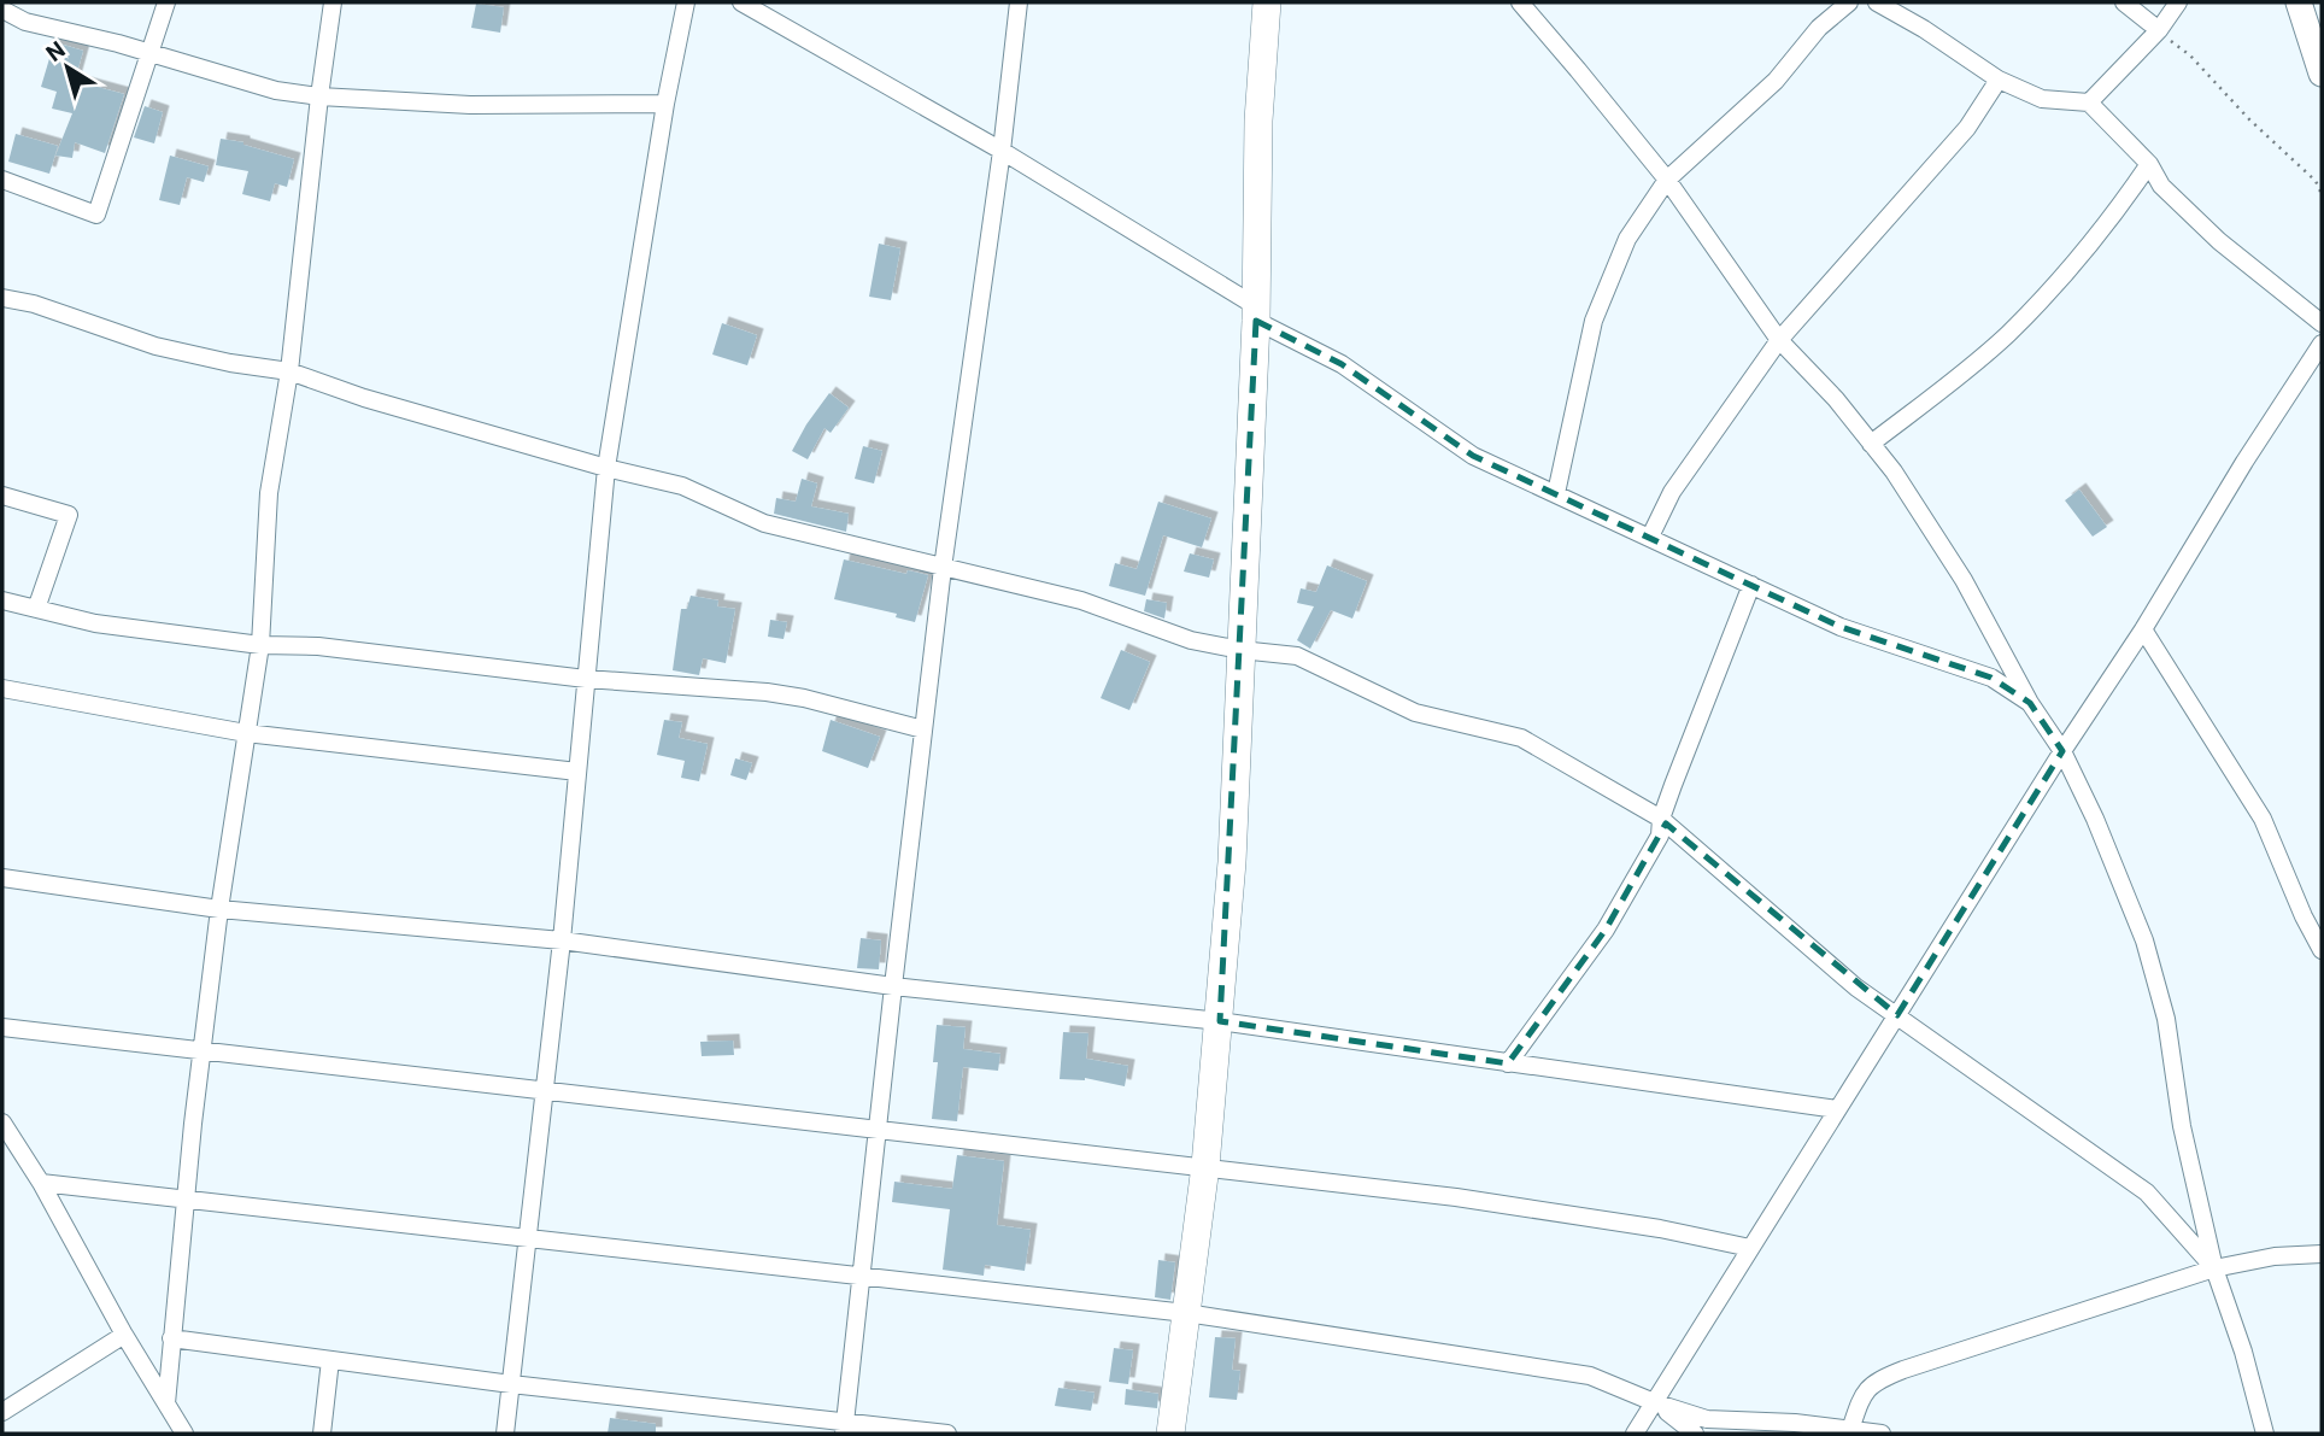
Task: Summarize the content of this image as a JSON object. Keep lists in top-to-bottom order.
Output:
{
  "north": "top left"
}
